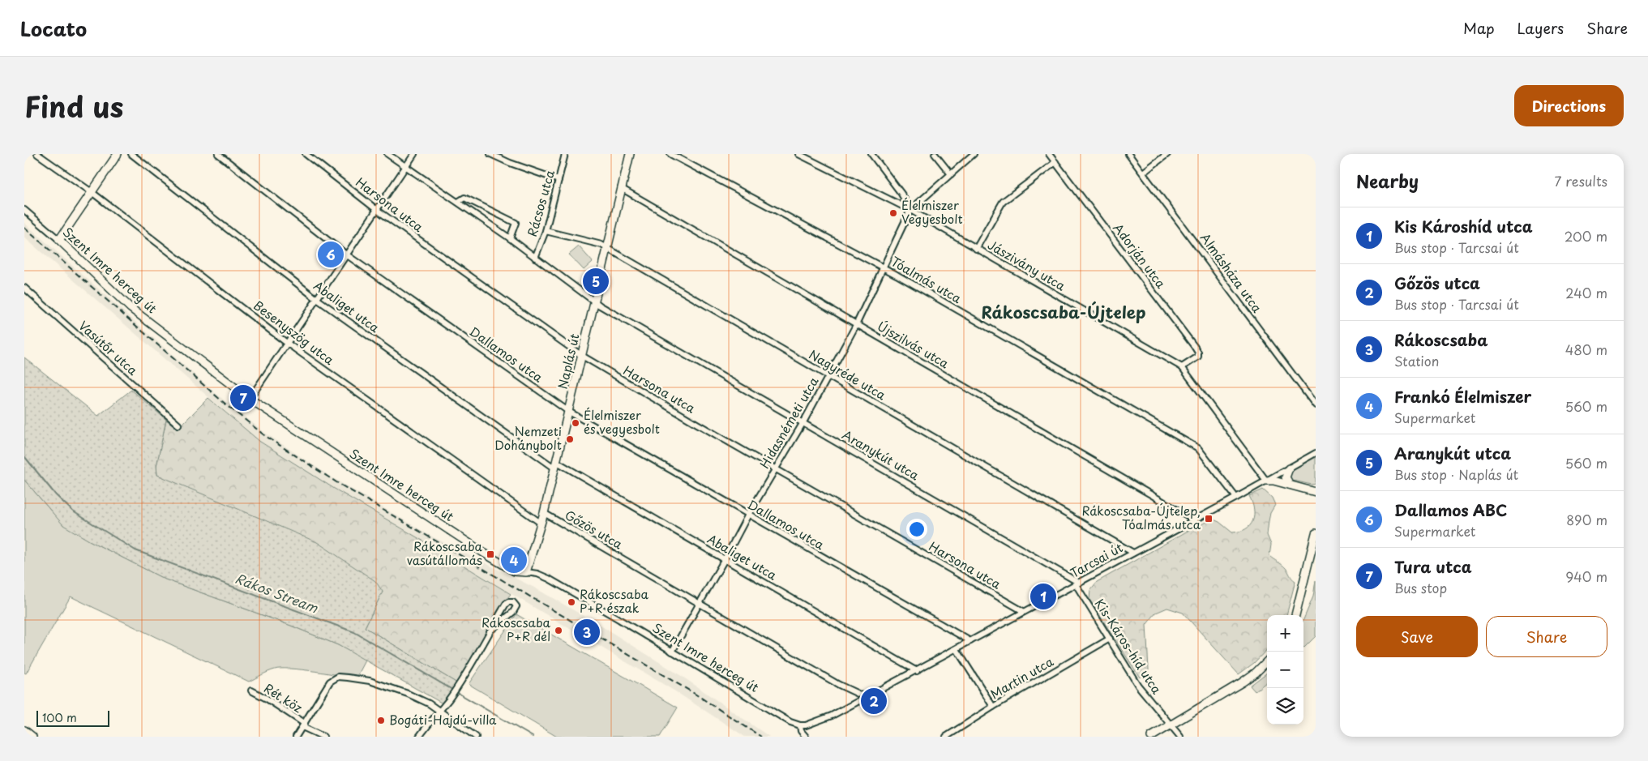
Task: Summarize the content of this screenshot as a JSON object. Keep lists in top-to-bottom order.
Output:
{
  "streets": {
    "street": [
      "Rácsos utca",
      "Harsona utca",
      "Adorján utca",
      "Jászivány utca",
      "Szent Imre herceg út",
      "Almásháza utca",
      "Tóalmás utca",
      "Abaliget utca",
      "Besenyszög utca",
      "Újszilvás utca",
      "Vasútőr utca",
      "Dallamos utca",
      "Naplás út",
      "Nagyréde utca",
      "Hidasnémeti utca",
      "Aranykút utca",
      "Gőzös utca",
      "Tarcsai út",
      "Kis-Káros-híd utca",
      "Martin utca",
      "Rét köz"
    ]
  },
  "crossings": [
    ["Rácsos utca", "Nagyréde utca"],
    ["Rácsos utca", "Aranykút utca"],
    ["Harsona utca", "Naplás út"],
    ["Harsona utca", "Hidasnémeti utca"],
    ["Harsona utca", "Tarcsai út"],
    ["Adorján utca", "Jászivány utca"],
    ["Jászivány utca", "Hidasnémeti utca"],
    ["Jászivány utca", "Tarcsai út"],
    ["Szent Imre herceg út", "Naplás út"],
    ["Szent Imre herceg út", "Hidasnémeti utca"],
    ["Szent Imre herceg út", "Tarcsai út"],
    ["Tóalmás utca", "Hidasnémeti utca"],
    ["Tóalmás utca", "Tarcsai út"],
    ["Abaliget utca", "Naplás út"],
    ["Abaliget utca", "Hidasnémeti utca"],
    ["Abaliget utca", "Tarcsai út"],
    ["Besenyszög utca", "Naplás út"],
    ["Újszilvás utca", "Naplás út"],
    ["Újszilvás utca", "Hidasnémeti utca"],
    ["Újszilvás utca", "Tarcsai út"],
    ["Dallamos utca", "Naplás út"],
    ["Dallamos utca", "Hidasnémeti utca"],
    ["Dallamos utca", "Tarcsai út"],
    ["Naplás út", "Nagyréde utca"],
    ["Naplás út", "Aranykút utca"],
    ["Naplás út", "Gőzös utca"],
    ["Nagyréde utca", "Hidasnémeti utca"],
    ["Nagyréde utca", "Tarcsai út"],
    ["Hidasnémeti utca", "Aranykút utca"],
    ["Hidasnémeti utca", "Gőzös utca"],
    ["Aranykút utca", "Tarcsai út"],
    ["Aranykút utca", "Kis-Káros-híd utca"],
    ["Gőzös utca", "Tarcsai út"],
    ["Tarcsai út", "Kis-Káros-híd utca"],
    ["Kis-Káros-híd utca", "Martin utca"]
  ],
  "districts": ["Rákoscsaba-Újtelep"],
  "water": ["Rákos Stream"],
  "places": {
    "other": [
      "Élelmiszer Vegyesbolt",
      "Élelmiszer és vegyesbolt",
      "Nemzeti Dohánybolt",
      "Rákoscsaba P+R észak",
      "Rákoscsaba P+R dél",
      "Bogáti-Hajdú-villa"
    ],
    "transit": ["Rákoscsaba-Újtelep, Tóalmás utca", "Rákoscsaba vasútállomás"]
  },
  "scale_bar": "100 m",
  "page": {
    "header": "Locato",
    "nav": ["Map", "Layers", "Share"],
    "title": "Find us",
    "buttons": [
      "Directions",
      ["Save", "Share"]
    ],
    "heading": ["Nearby", "7 results"],
    "list": [
      {
        "mark": "1",
        "name": "Kis Károshíd utca",
        "note": "Bus stop · Tarcsai út",
        "value": "200 m"
      },
      {
        "mark": "2",
        "name": "Gőzös utca",
        "note": "Bus stop · Tarcsai út",
        "value": "240 m"
      },
      {
        "mark": "3",
        "name": "Rákoscsaba",
        "note": "Station",
        "value": "480 m"
      },
      {
        "mark": "4",
        "name": "Frankó Élelmiszer",
        "note": "Supermarket",
        "value": "560 m"
      },
      {
        "mark": "5",
        "name": "Aranykút utca",
        "note": "Bus stop · Naplás út",
        "value": "560 m"
      },
      {
        "mark": "6",
        "name": "Dallamos ABC",
        "note": "Supermarket",
        "value": "890 m"
      },
      {
        "mark": "7",
        "name": "Tura utca",
        "note": "Bus stop",
        "value": "940 m"
      }
    ],
    "pins": [
      "6",
      "5",
      "7",
      "4",
      "1",
      "3",
      "2"
    ],
    "map_buttons": ["+", "−"],
    "scale": "100 m"
  }
}
